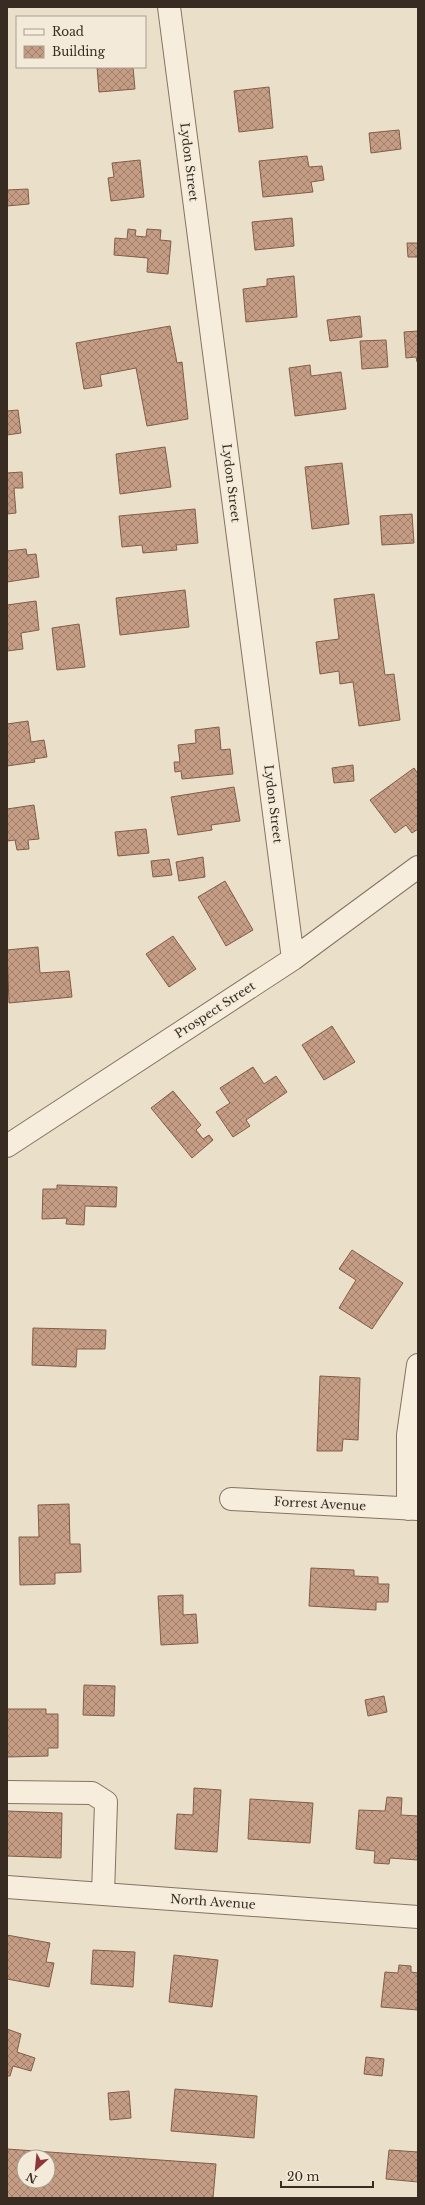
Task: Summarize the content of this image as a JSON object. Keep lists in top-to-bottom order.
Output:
{
  "streets": {
    "street": [
      "Lydon Street",
      "Prospect Street",
      "Forrest Avenue",
      "North Avenue"
    ]
  },
  "crossings": [
    ["Lydon Street", "Prospect Street"]
  ],
  "legend": ["Road", "Building"],
  "scale_bar": "20 m",
  "north": "bottom left"
}
